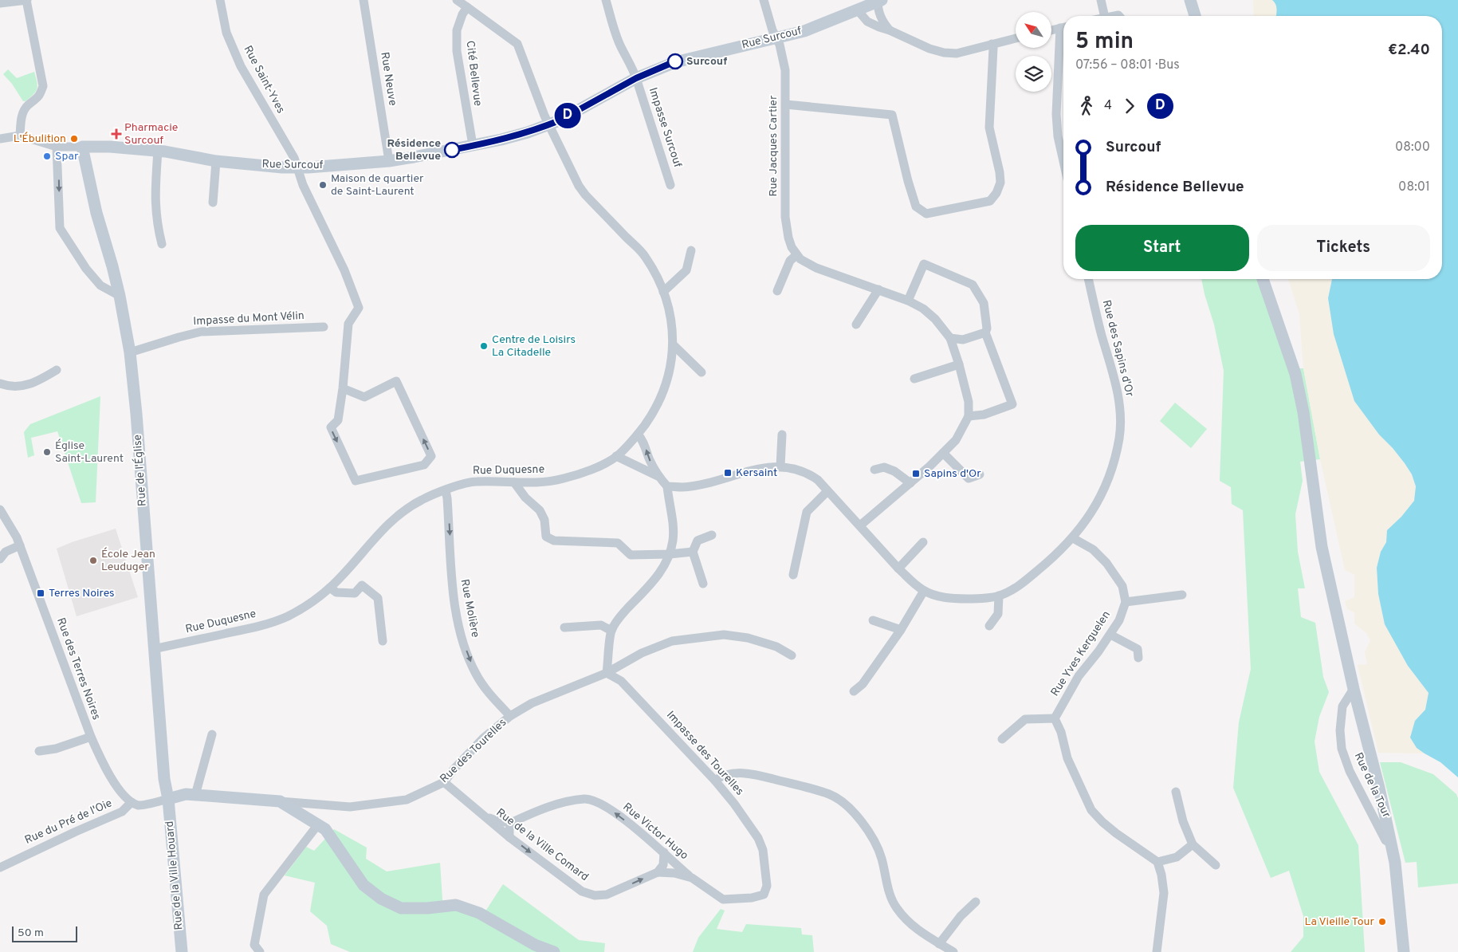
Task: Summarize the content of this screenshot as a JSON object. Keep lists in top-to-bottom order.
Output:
{
  "streets": {
    "street": [
      "Rue Surcouf",
      "Cité Bellevue",
      "Rue Neuve",
      "Rue Saint-Yves",
      "Impasse Surcouf",
      "Rue Jacques Cartier",
      "Impasse du Mont Vélin",
      "Rue des Sapins d'Or",
      "Rue de l'Église",
      "Rue Duquesne",
      "Rue Molière",
      "Rue Yves Kerguelen",
      "Rue des Terres Noires",
      "Rue des Tourelles",
      "Impasse des Tourelles",
      "Rue de la Tour",
      "Rue du Pré de l'Oie",
      "Rue Victor Hugo",
      "Rue de la Ville Comard",
      "Rue de la Ville Houard"
    ]
  },
  "crossings": [
    ["Rue Surcouf", "Cité Bellevue"],
    ["Rue Surcouf", "Rue Neuve"],
    ["Rue Surcouf", "Rue Saint-Yves"],
    ["Rue Surcouf", "Impasse Surcouf"],
    ["Rue Surcouf", "Rue Jacques Cartier"],
    ["Rue Surcouf", "Rue de l'Église"],
    ["Rue Surcouf", "Rue Duquesne"],
    ["Impasse du Mont Vélin", "Rue de l'Église"],
    ["Rue de l'Église", "Rue Duquesne"],
    ["Rue de l'Église", "Rue des Tourelles"],
    ["Rue de l'Église", "Rue de la Ville Houard"],
    ["Rue Duquesne", "Rue Molière"],
    ["Rue Molière", "Rue des Tourelles"],
    ["Rue des Terres Noires", "Rue du Pré de l'Oie"],
    ["Rue des Tourelles", "Impasse des Tourelles"],
    ["Rue des Tourelles", "Rue de la Ville Comard"],
    ["Rue des Tourelles", "Rue de la Ville Houard"],
    ["Impasse des Tourelles", "Rue de la Ville Comard"],
    ["Rue Victor Hugo", "Rue de la Ville Comard"]
  ],
  "one_way": ["Rue Molière", "Rue Victor Hugo"],
  "places": {
    "other": [
      "Surcouf",
      "L'Ébulition",
      "Résidence Bellevue",
      "Spar",
      "Maison de quartier de Saint-Laurent",
      "Centre de Loisirs La Citadelle",
      "Église Saint-Laurent",
      "École Jean Leuduger",
      "La Vieille Tour"
    ],
    "health": ["Pharmacie Surcouf"],
    "transit": ["Kersaint", "Sapins d'Or", "Terres Noires"]
  },
  "lines": ["bus line D"],
  "scale_bar": "50 m",
  "north": "top left",
  "page": {
    "on_map": "D",
    "heading": ["5 min", "07:56 – 08:01 · Bus", "€2.40"],
    "legs": ["4", "D"],
    "list": [
      {
        "name": "Surcouf",
        "value": "08:00"
      },
      {
        "name": "Résidence Bellevue",
        "value": "08:01"
      }
    ],
    "buttons": ["Start", "Tickets"],
    "scale": "50 m"
  }
}
